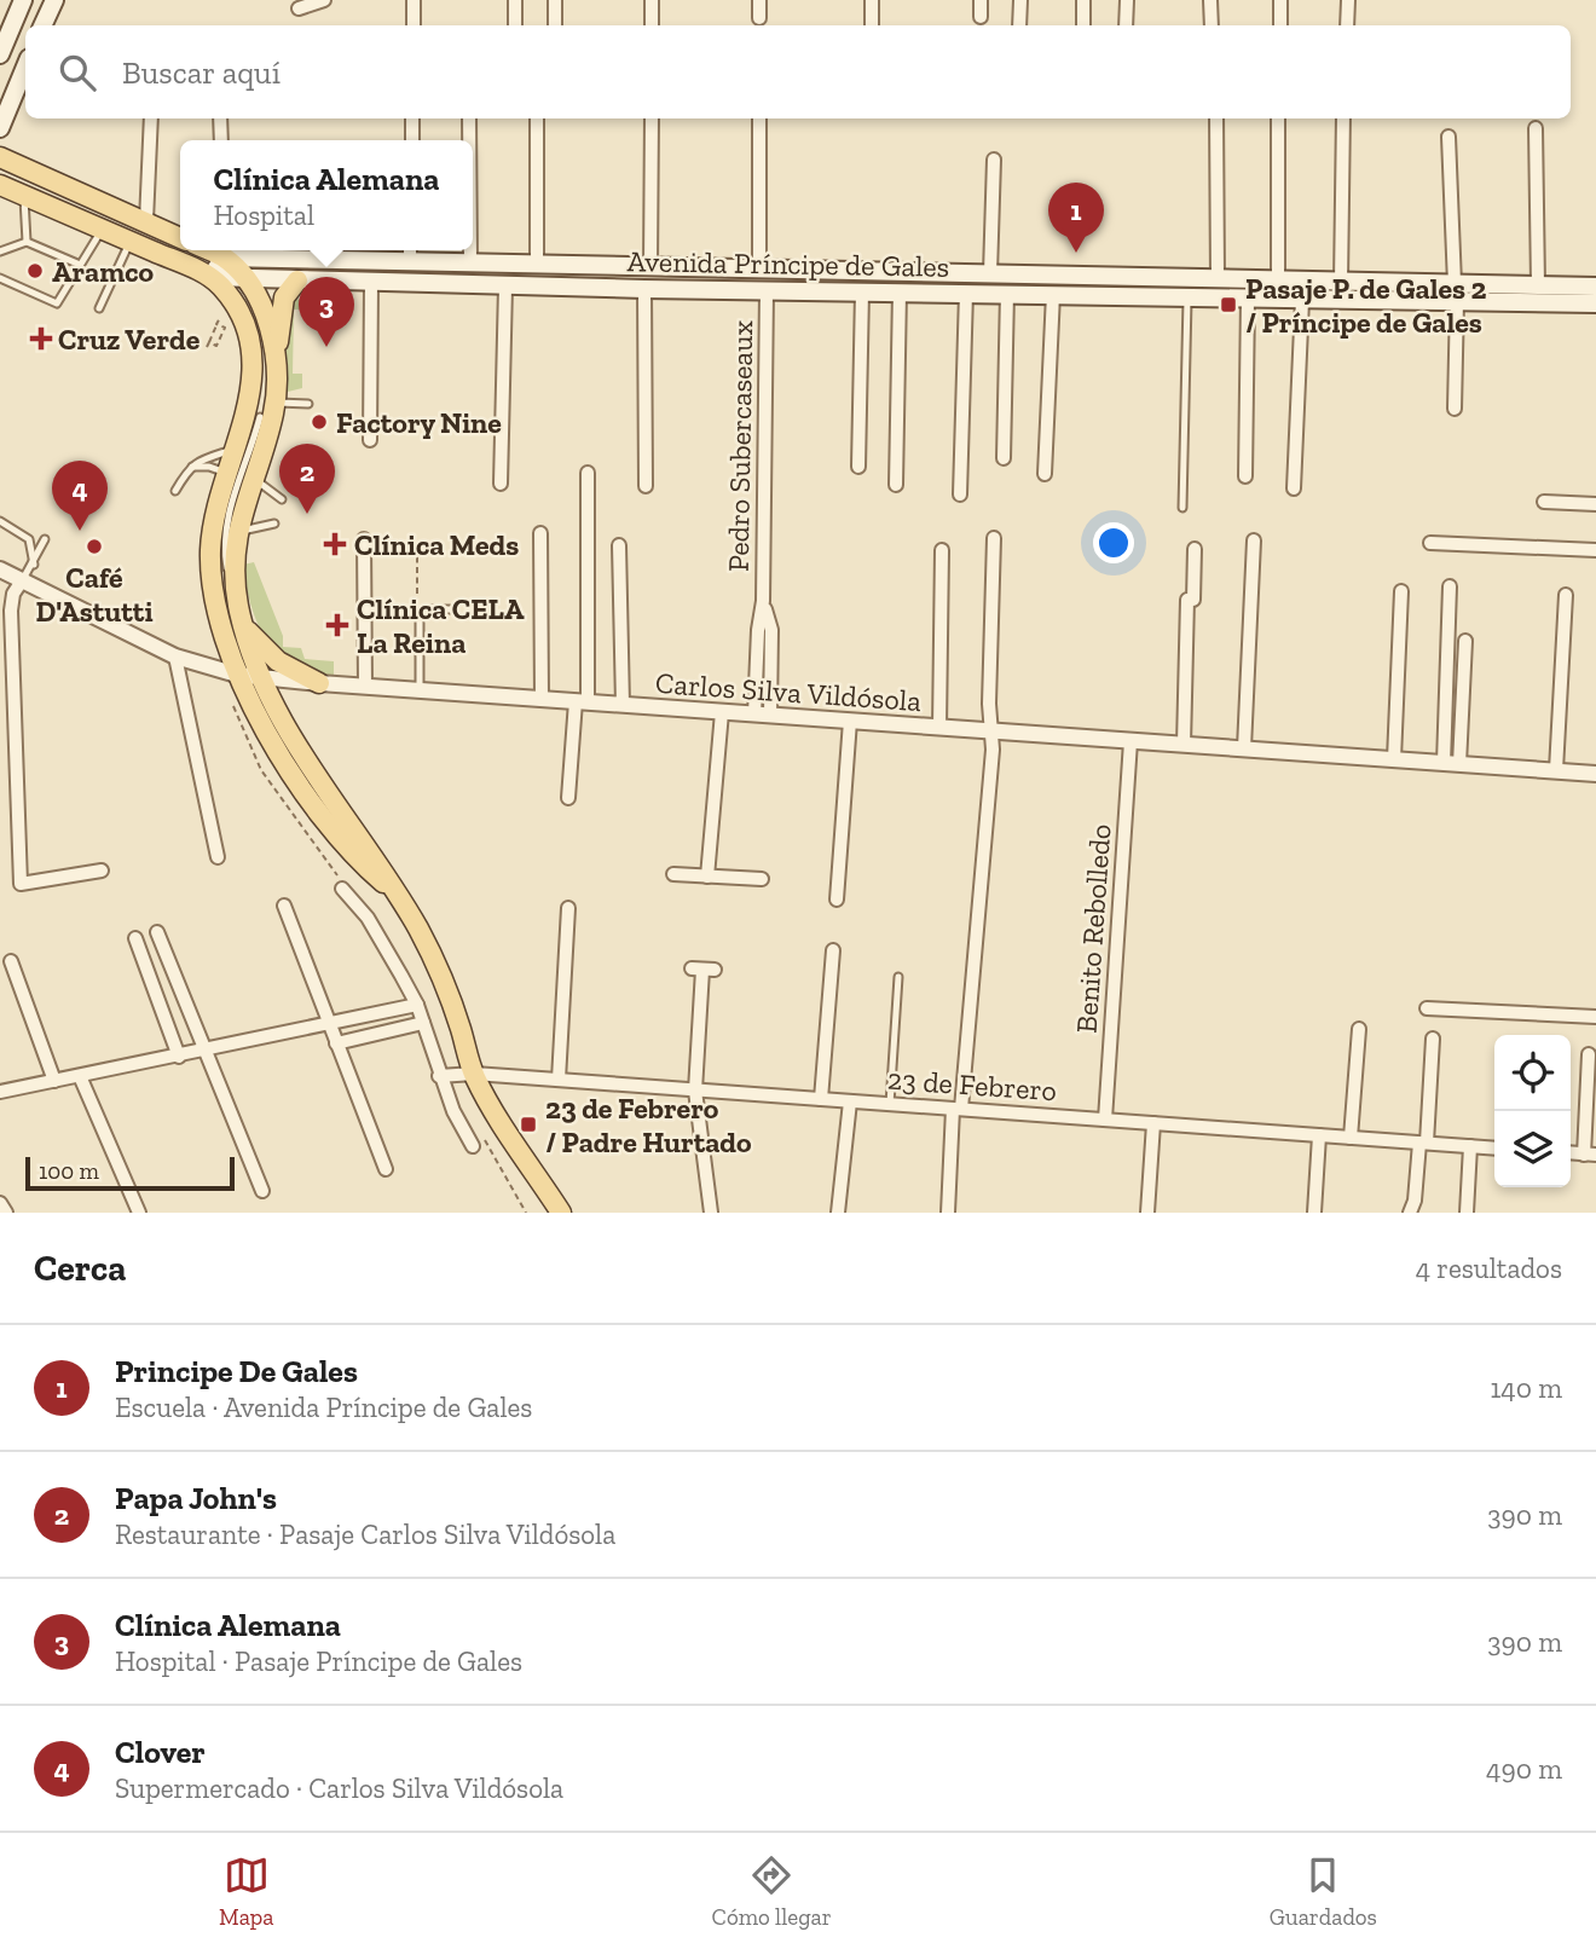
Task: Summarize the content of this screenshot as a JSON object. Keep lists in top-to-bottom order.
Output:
{
  "streets": {
    "main road": ["Avenida Príncipe de Gales"],
    "street": [
      "Pedro Subercaseaux",
      "Carlos Silva Vildósola",
      "Benito Rebolledo",
      "23 de Febrero"
    ]
  },
  "crossings": [
    ["Avenida Príncipe de Gales", "Pedro Subercaseaux"],
    ["Pedro Subercaseaux", "Carlos Silva Vildósola"],
    ["Carlos Silva Vildósola", "Benito Rebolledo"],
    ["Benito Rebolledo", "23 de Febrero"]
  ],
  "places": {
    "other": ["Aramco", "Factory Nine", "Café D'Astutti"],
    "transit": ["Pasaje P. de Gales 2 / Príncipe de Gales", "23 de Febrero / Padre Hurtado"],
    "health": ["Cruz Verde", "Clínica Meds", "Clínica CELA La Reina"]
  },
  "scale_bar": "100 m",
  "page": {
    "search": "Buscar aquí",
    "popup": ["Clínica Alemana", "Hospital"],
    "pins": [
      "1",
      "3",
      "2",
      "4"
    ],
    "scale": "100 m",
    "heading": ["Cerca", "4 resultados"],
    "list": [
      {
        "mark": "1",
        "name": "Principe De Gales",
        "note": "Escuela · Avenida Príncipe de Gales",
        "value": "140 m"
      },
      {
        "mark": "2",
        "name": "Papa John's",
        "note": "Restaurante · Pasaje Carlos Silva Vildósola",
        "value": "390 m"
      },
      {
        "mark": "3",
        "name": "Clínica Alemana",
        "note": "Hospital · Pasaje Príncipe de Gales",
        "value": "390 m"
      },
      {
        "mark": "4",
        "name": "Clover",
        "note": "Supermercado · Carlos Silva Vildósola",
        "value": "490 m"
      }
    ],
    "nav": ["Mapa", "Cómo llegar", "Guardados"]
  }
}
